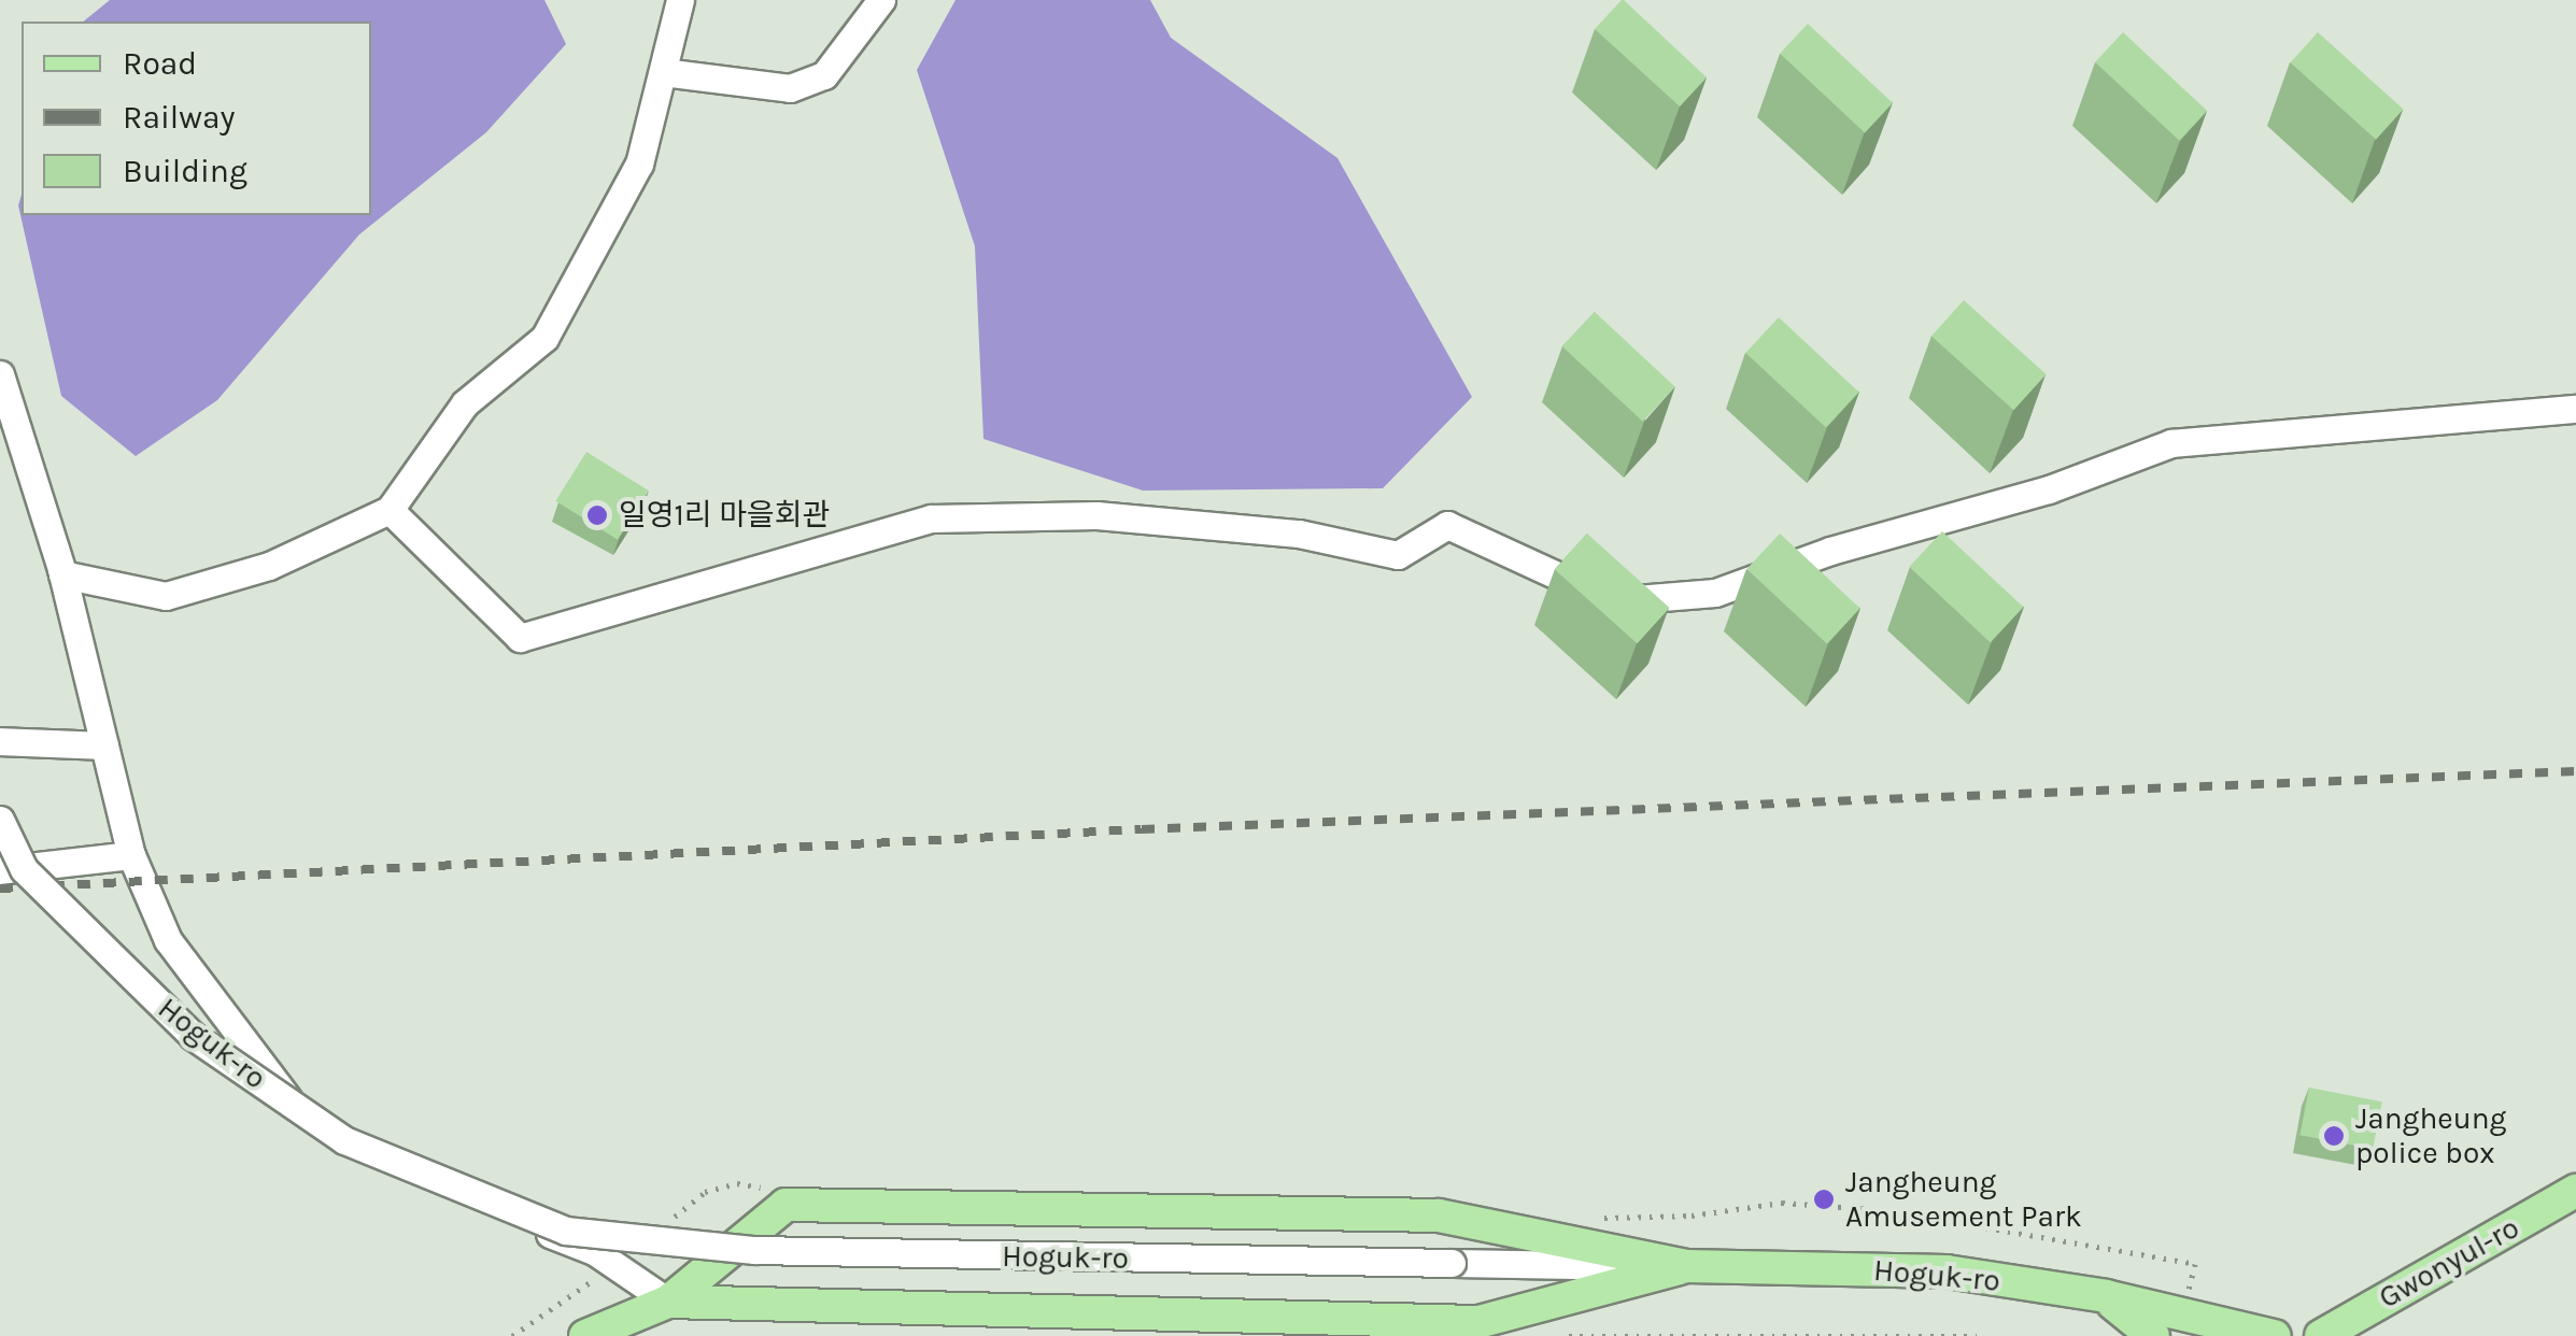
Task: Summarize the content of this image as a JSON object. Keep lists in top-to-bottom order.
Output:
{
  "streets": {
    "main road": ["Hoguk-ro", "Gwonyul-ro"]
  },
  "places": ["일영1리 마을회관", "Jangheung police box", "Jangheung Amusement Park"],
  "legend": ["Road", "Railway", "Building"]
}
